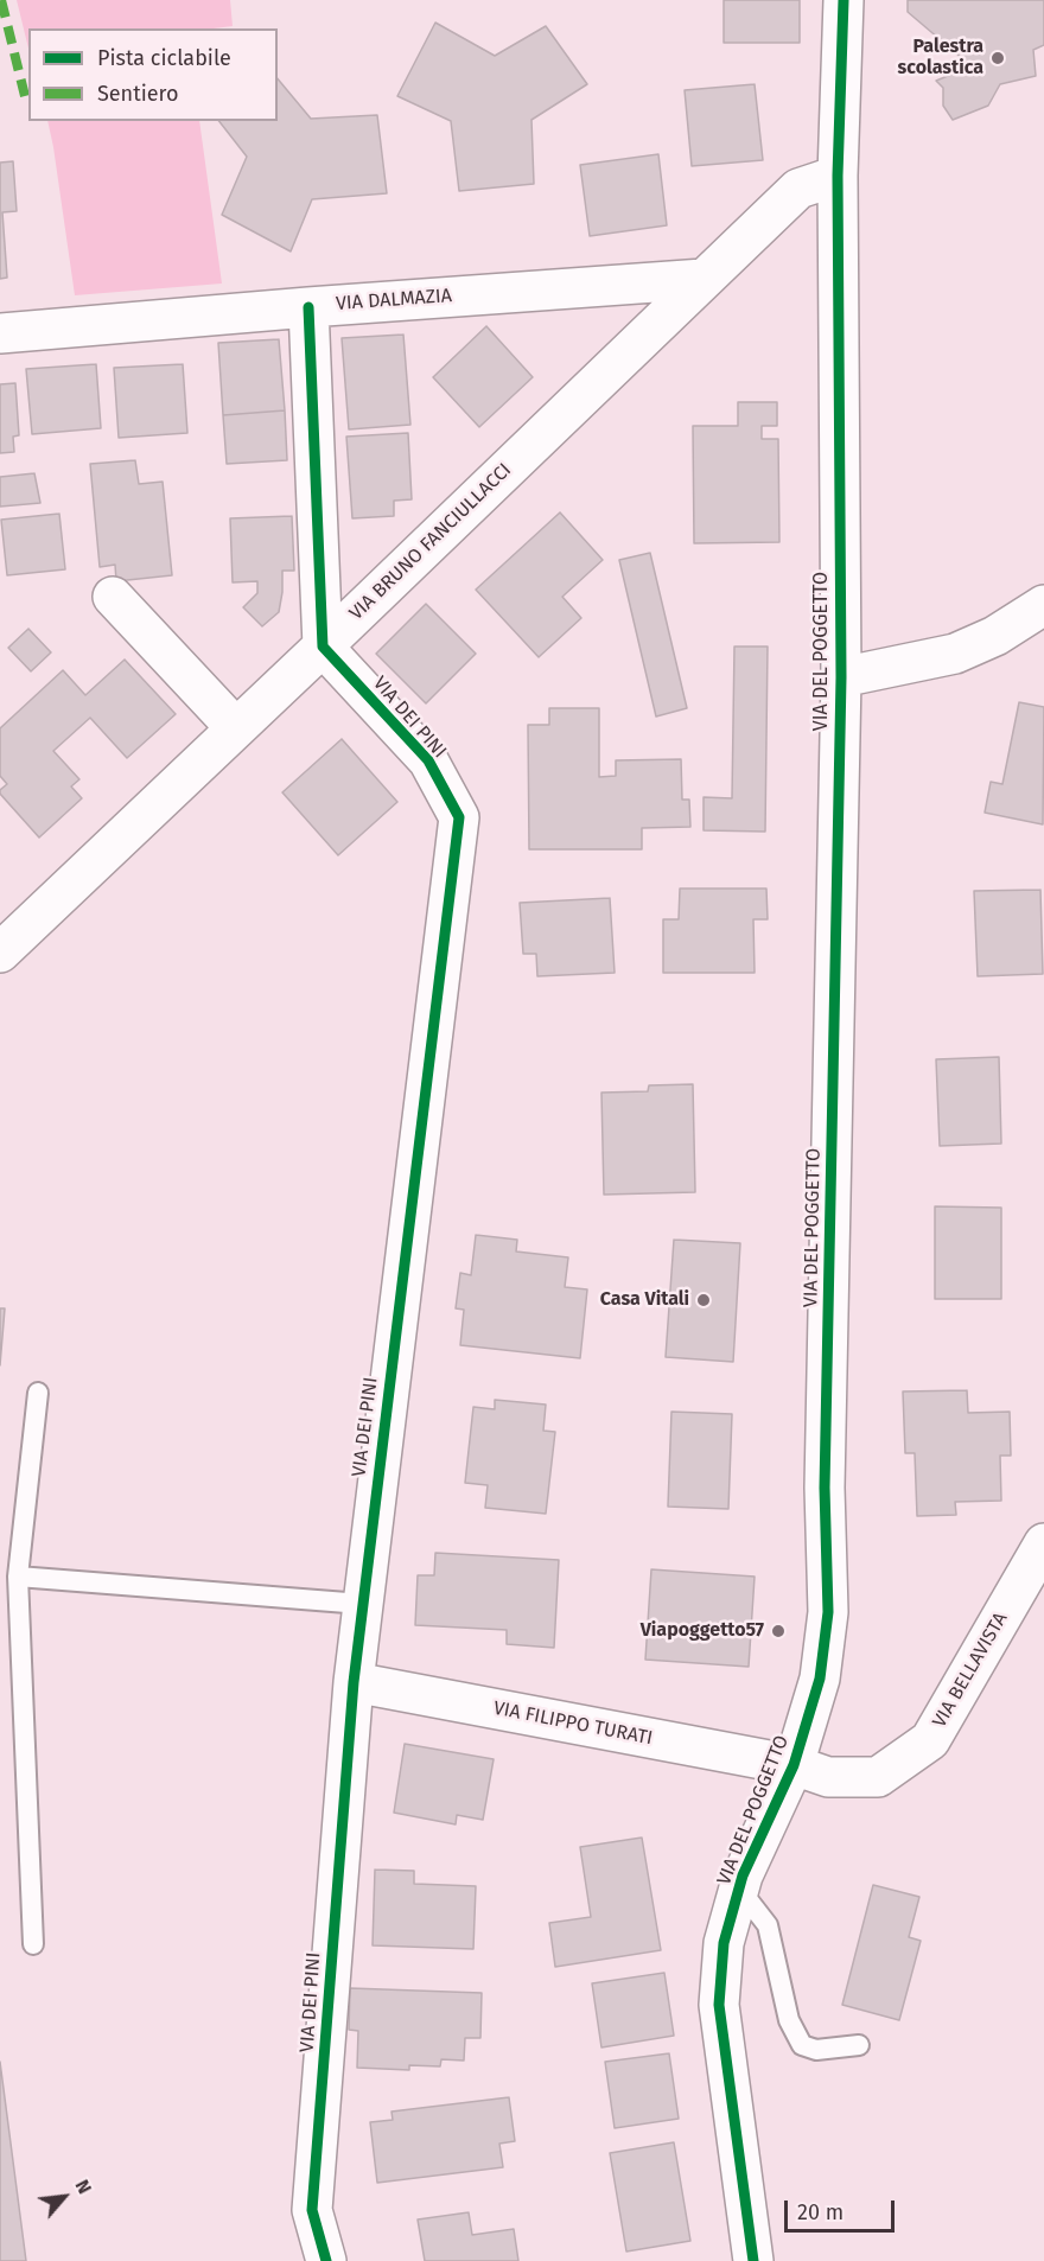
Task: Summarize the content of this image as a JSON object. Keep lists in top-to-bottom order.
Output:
{
  "streets": {
    "street": [
      "VIA DALMAZIA",
      "VIA BRUNO FANCIULLACCI",
      "VIA DEL POGGETTO",
      "VIA DEI PINI",
      "VIA BELLAVISTA",
      "VIA FILIPPO TURATI"
    ]
  },
  "crossings": [
    ["VIA DALMAZIA", "VIA BRUNO FANCIULLACCI"],
    ["VIA BRUNO FANCIULLACCI", "VIA DEL POGGETTO"],
    ["VIA BRUNO FANCIULLACCI", "VIA DEI PINI"],
    ["VIA DEL POGGETTO", "VIA BELLAVISTA"],
    ["VIA DEL POGGETTO", "VIA FILIPPO TURATI"],
    ["VIA DEI PINI", "VIA FILIPPO TURATI"],
    ["VIA BELLAVISTA", "VIA FILIPPO TURATI"]
  ],
  "places": ["Palestra scolastica", "Casa Vitali", "Viapoggetto57"],
  "legend": ["Pista ciclabile", "Sentiero"],
  "scale_bar": "20 m",
  "north": "top right"
}
